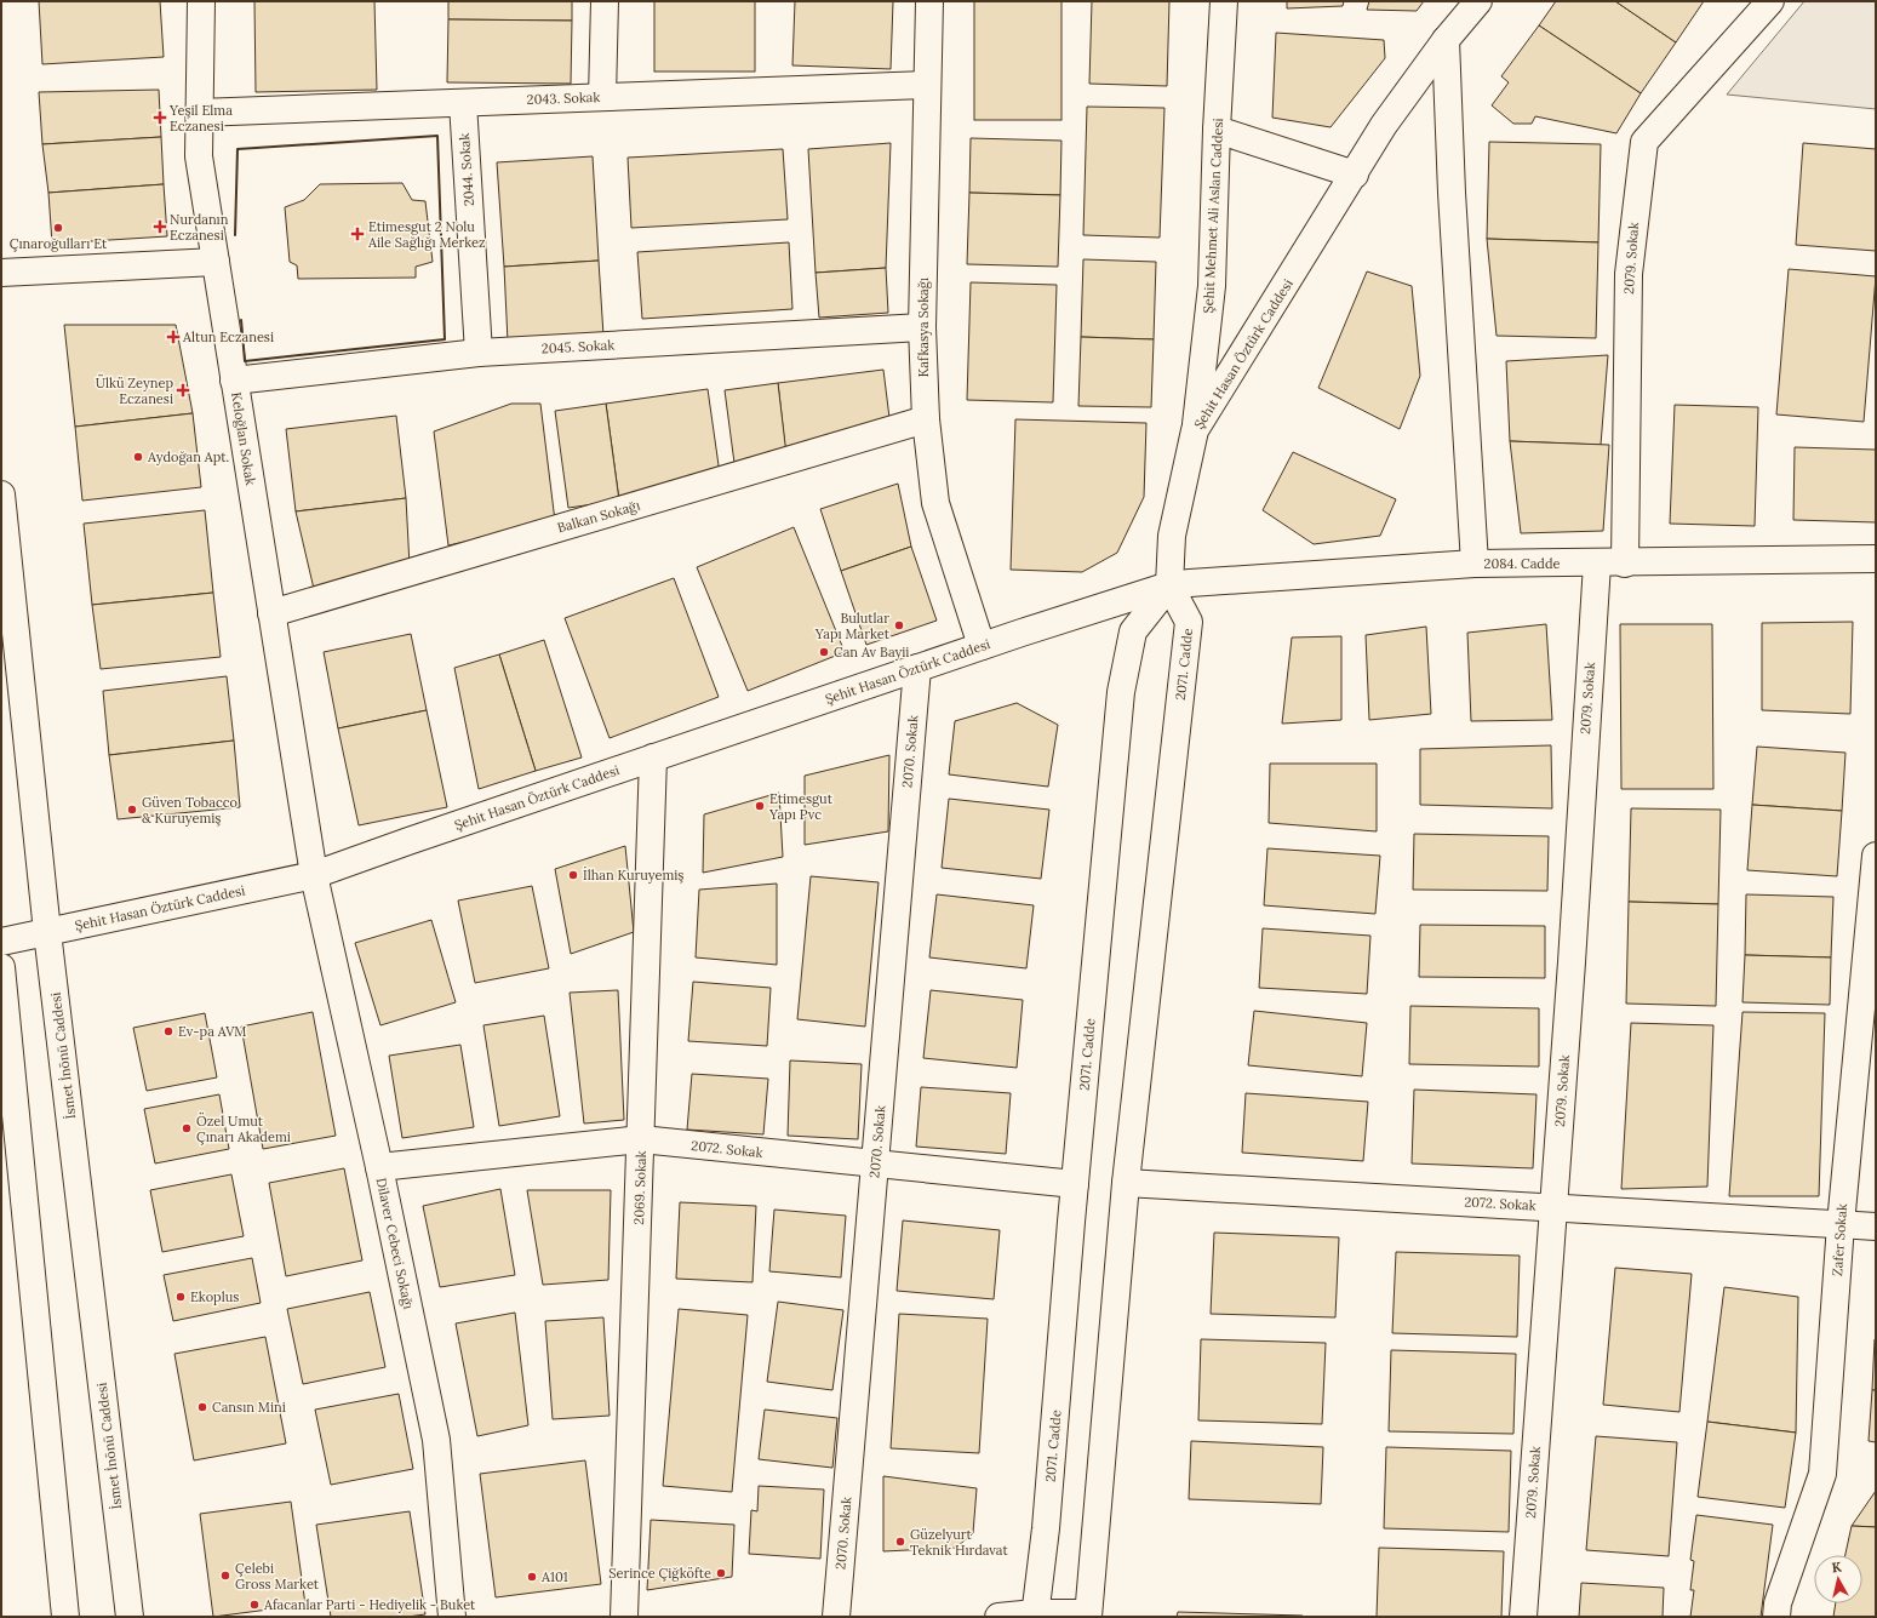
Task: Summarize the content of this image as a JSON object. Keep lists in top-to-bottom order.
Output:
{
  "streets": {
    "street": [
      "2043. Sokak",
      "2044. Sokak",
      "Şehit Mehmet Ali Aslan Caddesi",
      "2079. Sokak",
      "Kafkasya Sokağı",
      "2045. Sokak",
      "Şehit Hasan Öztürk Caddesi",
      "Keloğlan Sokak",
      "Balkan Sokağı",
      "2084. Cadde",
      "2071. Cadde",
      "2070. Sokak",
      "İsmet İnönü Caddesi",
      "2072. Sokak",
      "2069. Sokak",
      "Zafer Sokak",
      "Dilaver Cebeci Sokağı"
    ]
  },
  "crossings": [
    ["2043. Sokak", "2044. Sokak"],
    ["2043. Sokak", "Kafkasya Sokağı"],
    ["2043. Sokak", "Keloğlan Sokak"],
    ["2044. Sokak", "2045. Sokak"],
    ["Şehit Mehmet Ali Aslan Caddesi", "Şehit Hasan Öztürk Caddesi"],
    ["2079. Sokak", "2084. Cadde"],
    ["2079. Sokak", "2072. Sokak"],
    ["Kafkasya Sokağı", "2045. Sokak"],
    ["Kafkasya Sokağı", "Şehit Hasan Öztürk Caddesi"],
    ["Kafkasya Sokağı", "Balkan Sokağı"],
    ["2045. Sokak", "Keloğlan Sokak"],
    ["Şehit Hasan Öztürk Caddesi", "Keloğlan Sokak"],
    ["Şehit Hasan Öztürk Caddesi", "2084. Cadde"],
    ["Şehit Hasan Öztürk Caddesi", "2071. Cadde"],
    ["Şehit Hasan Öztürk Caddesi", "2070. Sokak"],
    ["Şehit Hasan Öztürk Caddesi", "İsmet İnönü Caddesi"],
    ["Şehit Hasan Öztürk Caddesi", "2069. Sokak"],
    ["Şehit Hasan Öztürk Caddesi", "Dilaver Cebeci Sokağı"],
    ["Keloğlan Sokak", "Balkan Sokağı"],
    ["Keloğlan Sokak", "Dilaver Cebeci Sokağı"],
    ["2084. Cadde", "2071. Cadde"],
    ["2071. Cadde", "2072. Sokak"],
    ["2070. Sokak", "2072. Sokak"],
    ["2072. Sokak", "2069. Sokak"],
    ["2072. Sokak", "Zafer Sokak"],
    ["2072. Sokak", "Dilaver Cebeci Sokağı"]
  ],
  "places": {
    "health": [
      "Yeşil Elma Eczanesi",
      "Nurdanın Eczanesi",
      "Etimesgut 2 Nolu Aile Sağlığı Merkez",
      "Altun Eczanesi",
      "Ülkü Zeynep Eczanesi"
    ],
    "other": [
      "Çınaroğulları Et",
      "Aydoğan Apt.",
      "Bulutlar Yapı Market",
      "Can Av Bayii",
      "Etimesgut Yapı Pvc",
      "Güven Tobacco & Kuruyemiş",
      "İlhan Kuruyemiş",
      "Ev-pa AVM",
      "Özel Umut Çınarı Akademi",
      "Ekoplus",
      "Cansın Mini",
      "Güzelyurt Teknik Hırdavat",
      "Serince Çiğköfte",
      "Çelebi Gross Market",
      "A101",
      "Afacanlar Parti - Hediyelik - Buket"
    ]
  },
  "north": "top"
}
